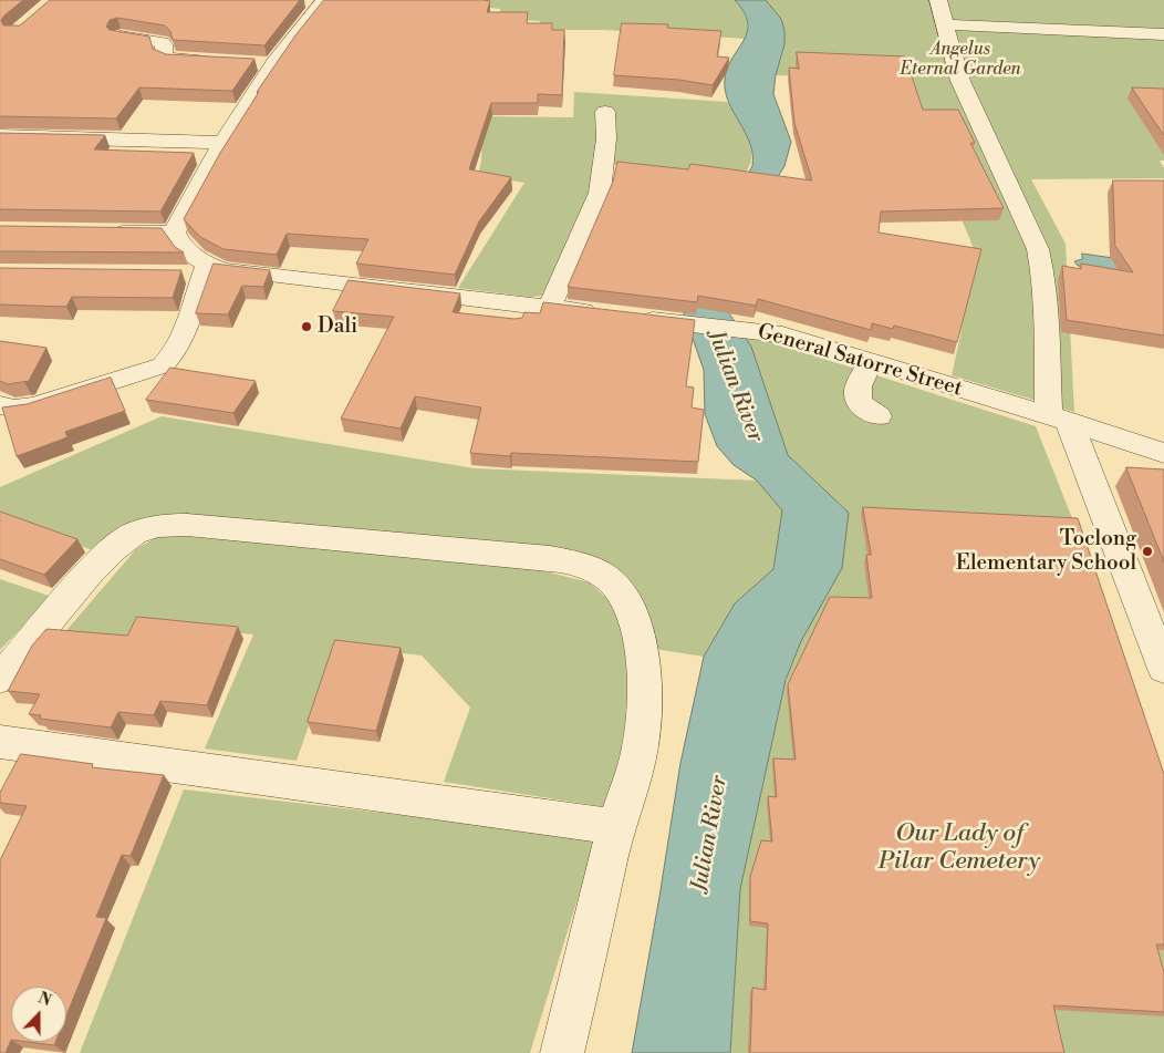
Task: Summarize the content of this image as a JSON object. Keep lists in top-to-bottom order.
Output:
{
  "streets": {
    "street": ["General Satorre Street"]
  },
  "water": ["Julian River"],
  "parks": ["Angelus Eternal Garden", "Our Lady of Pilar Cemetery"],
  "places": ["Dali", "Toclong Elementary School"],
  "north": "top"
}
